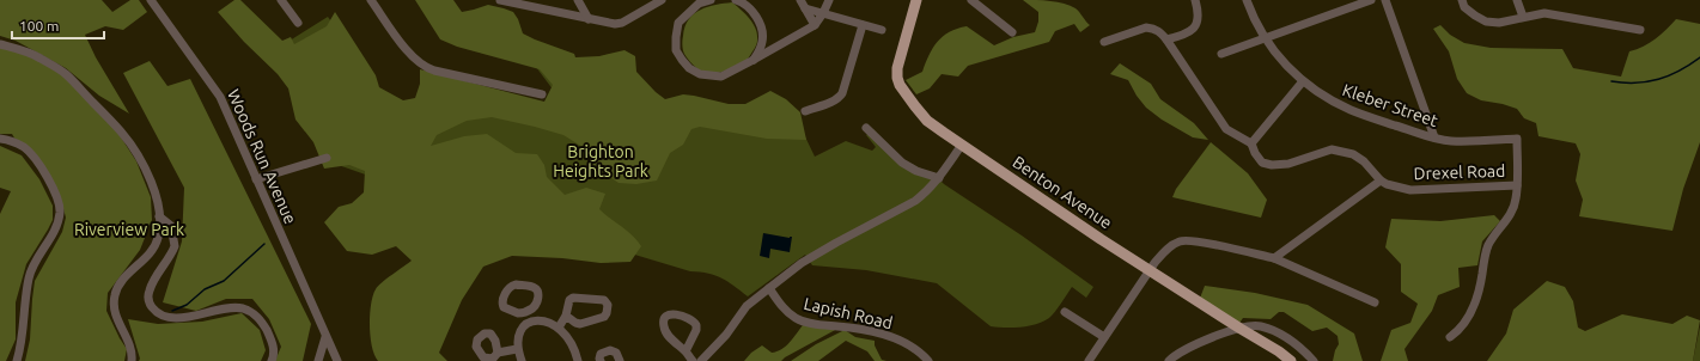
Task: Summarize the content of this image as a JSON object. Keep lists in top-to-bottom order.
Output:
{
  "streets": {
    "main road": ["Benton Avenue"],
    "street": [
      "Kleber Street",
      "Woods Run Avenue",
      "Drexel Road",
      "Lapish Road"
    ]
  },
  "crossings": [
    ["Kleber Street", "Drexel Road"]
  ],
  "parks": ["Brighton Heights Park", "Riverview Park"],
  "scale_bar": "100 m"
}
